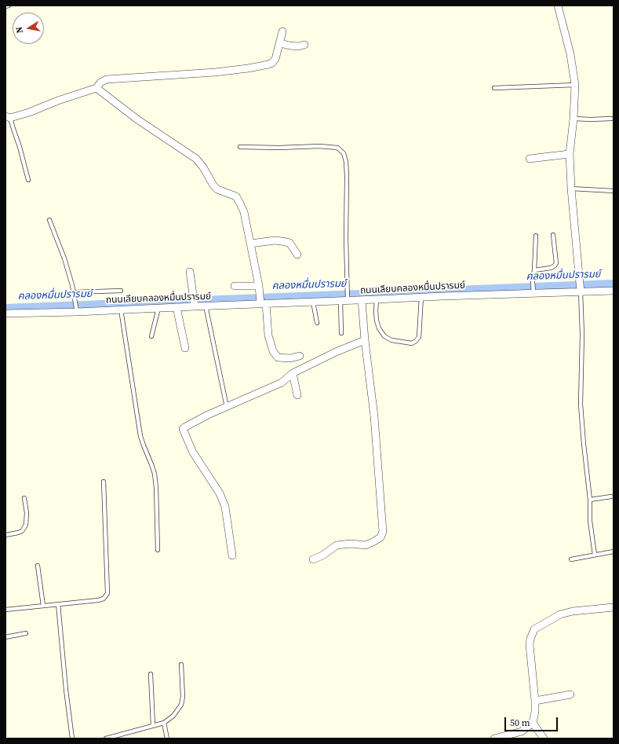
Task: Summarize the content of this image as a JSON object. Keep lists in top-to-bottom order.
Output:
{
  "streets": {
    "street": ["ถนนเลียบคลองหมื่นปรารมย์"]
  },
  "water": ["คลองหมื่นปรารมย์"],
  "scale_bar": "50 m",
  "north": "left"
}
